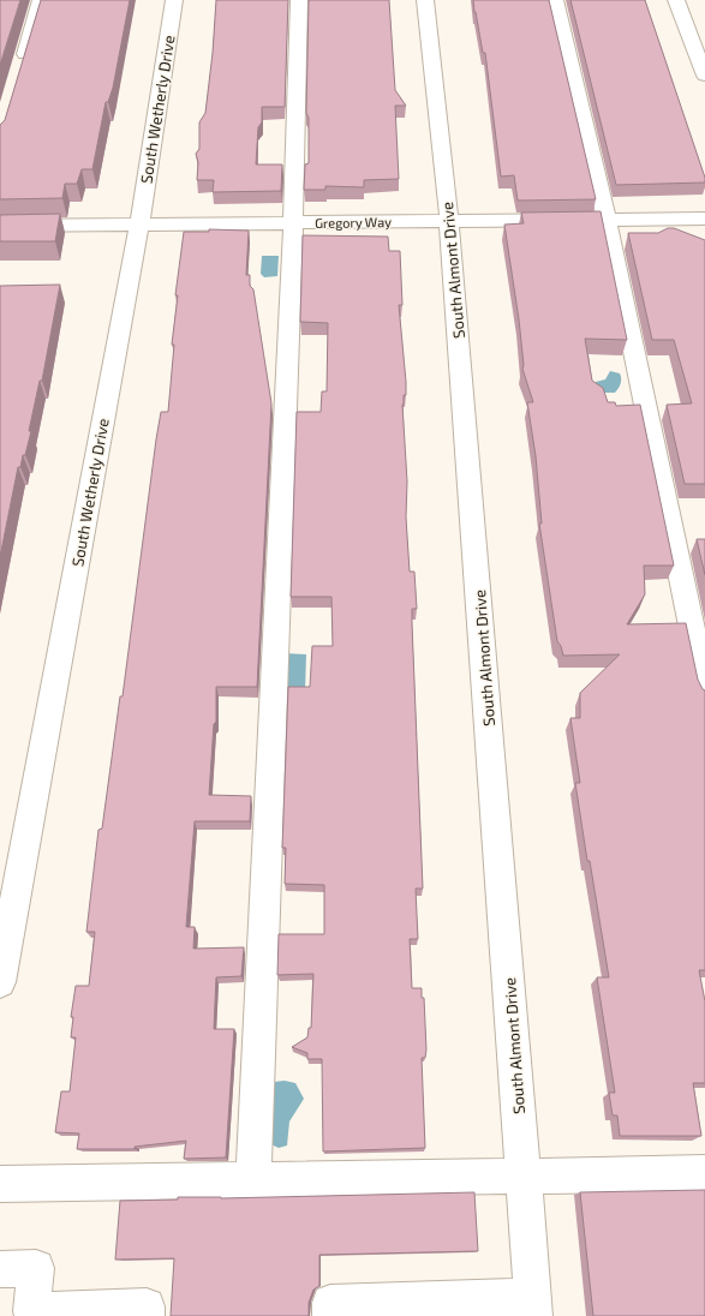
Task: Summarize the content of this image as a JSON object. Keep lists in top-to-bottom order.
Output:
{
  "streets": {
    "street": ["South Wetherly Drive", "Gregory Way", "South Almont Drive"]
  },
  "crossings": [
    ["South Wetherly Drive", "Gregory Way"],
    ["Gregory Way", "South Almont Drive"]
  ]
}
